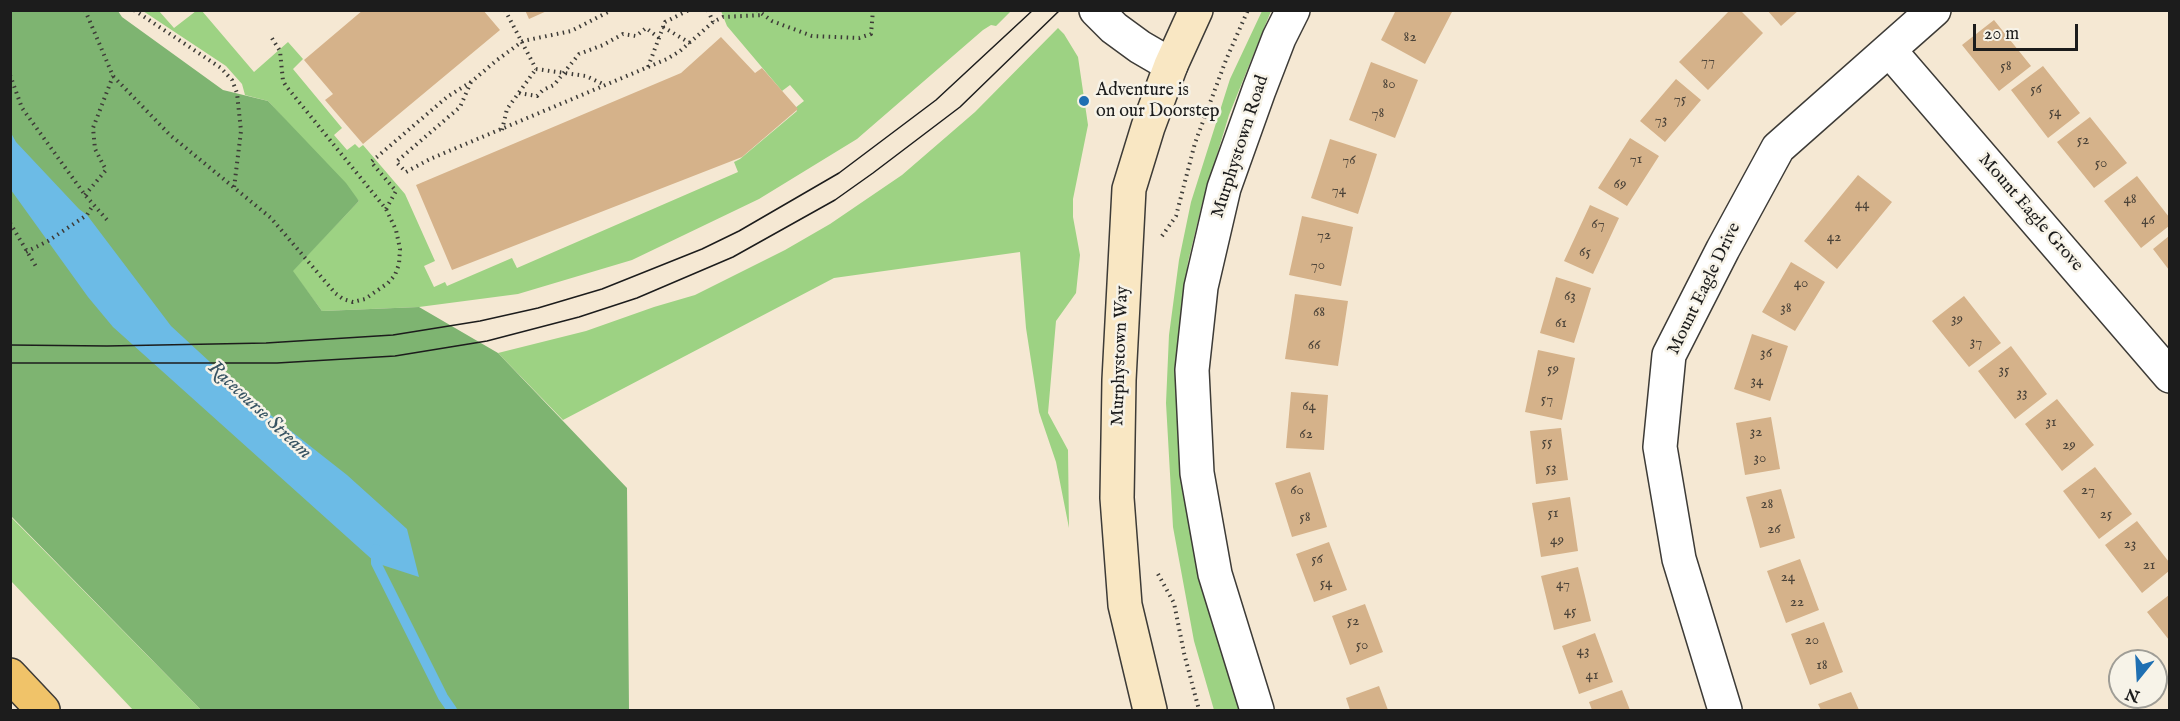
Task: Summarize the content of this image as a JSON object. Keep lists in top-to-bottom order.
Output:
{
  "streets": {
    "street": [
      "Murphystown Road",
      "Mount Eagle Grove",
      "Mount Eagle Drive",
      "Murphystown Way"
    ]
  },
  "crossings": [
    ["Mount Eagle Grove", "Mount Eagle Drive"]
  ],
  "water": ["Racecourse Stream"],
  "places": ["Adventure is on our Doorstep"],
  "house_numbers": [
    "82",
    "77",
    "58",
    "80",
    "56",
    "75",
    "54",
    "78",
    "73",
    "52",
    "71",
    "76",
    "50",
    "69",
    "74",
    "48",
    "44",
    "46",
    "67",
    "72",
    "42",
    "65",
    "70",
    "40",
    "63",
    "38",
    "68",
    "39",
    "61",
    "37",
    "66",
    "36",
    "59",
    "35",
    "34",
    "33",
    "57",
    "64",
    "31",
    "32",
    "62",
    "55",
    "29",
    "30",
    "53",
    "60",
    "27",
    "28",
    "51",
    "25",
    "58",
    "26",
    "49",
    "23",
    "56",
    "21",
    "24",
    "54",
    "47",
    "22",
    "45",
    "52",
    "20",
    "50",
    "43",
    "18",
    "41"
  ],
  "scale_bar": "20 m",
  "north": "bottom"
}
